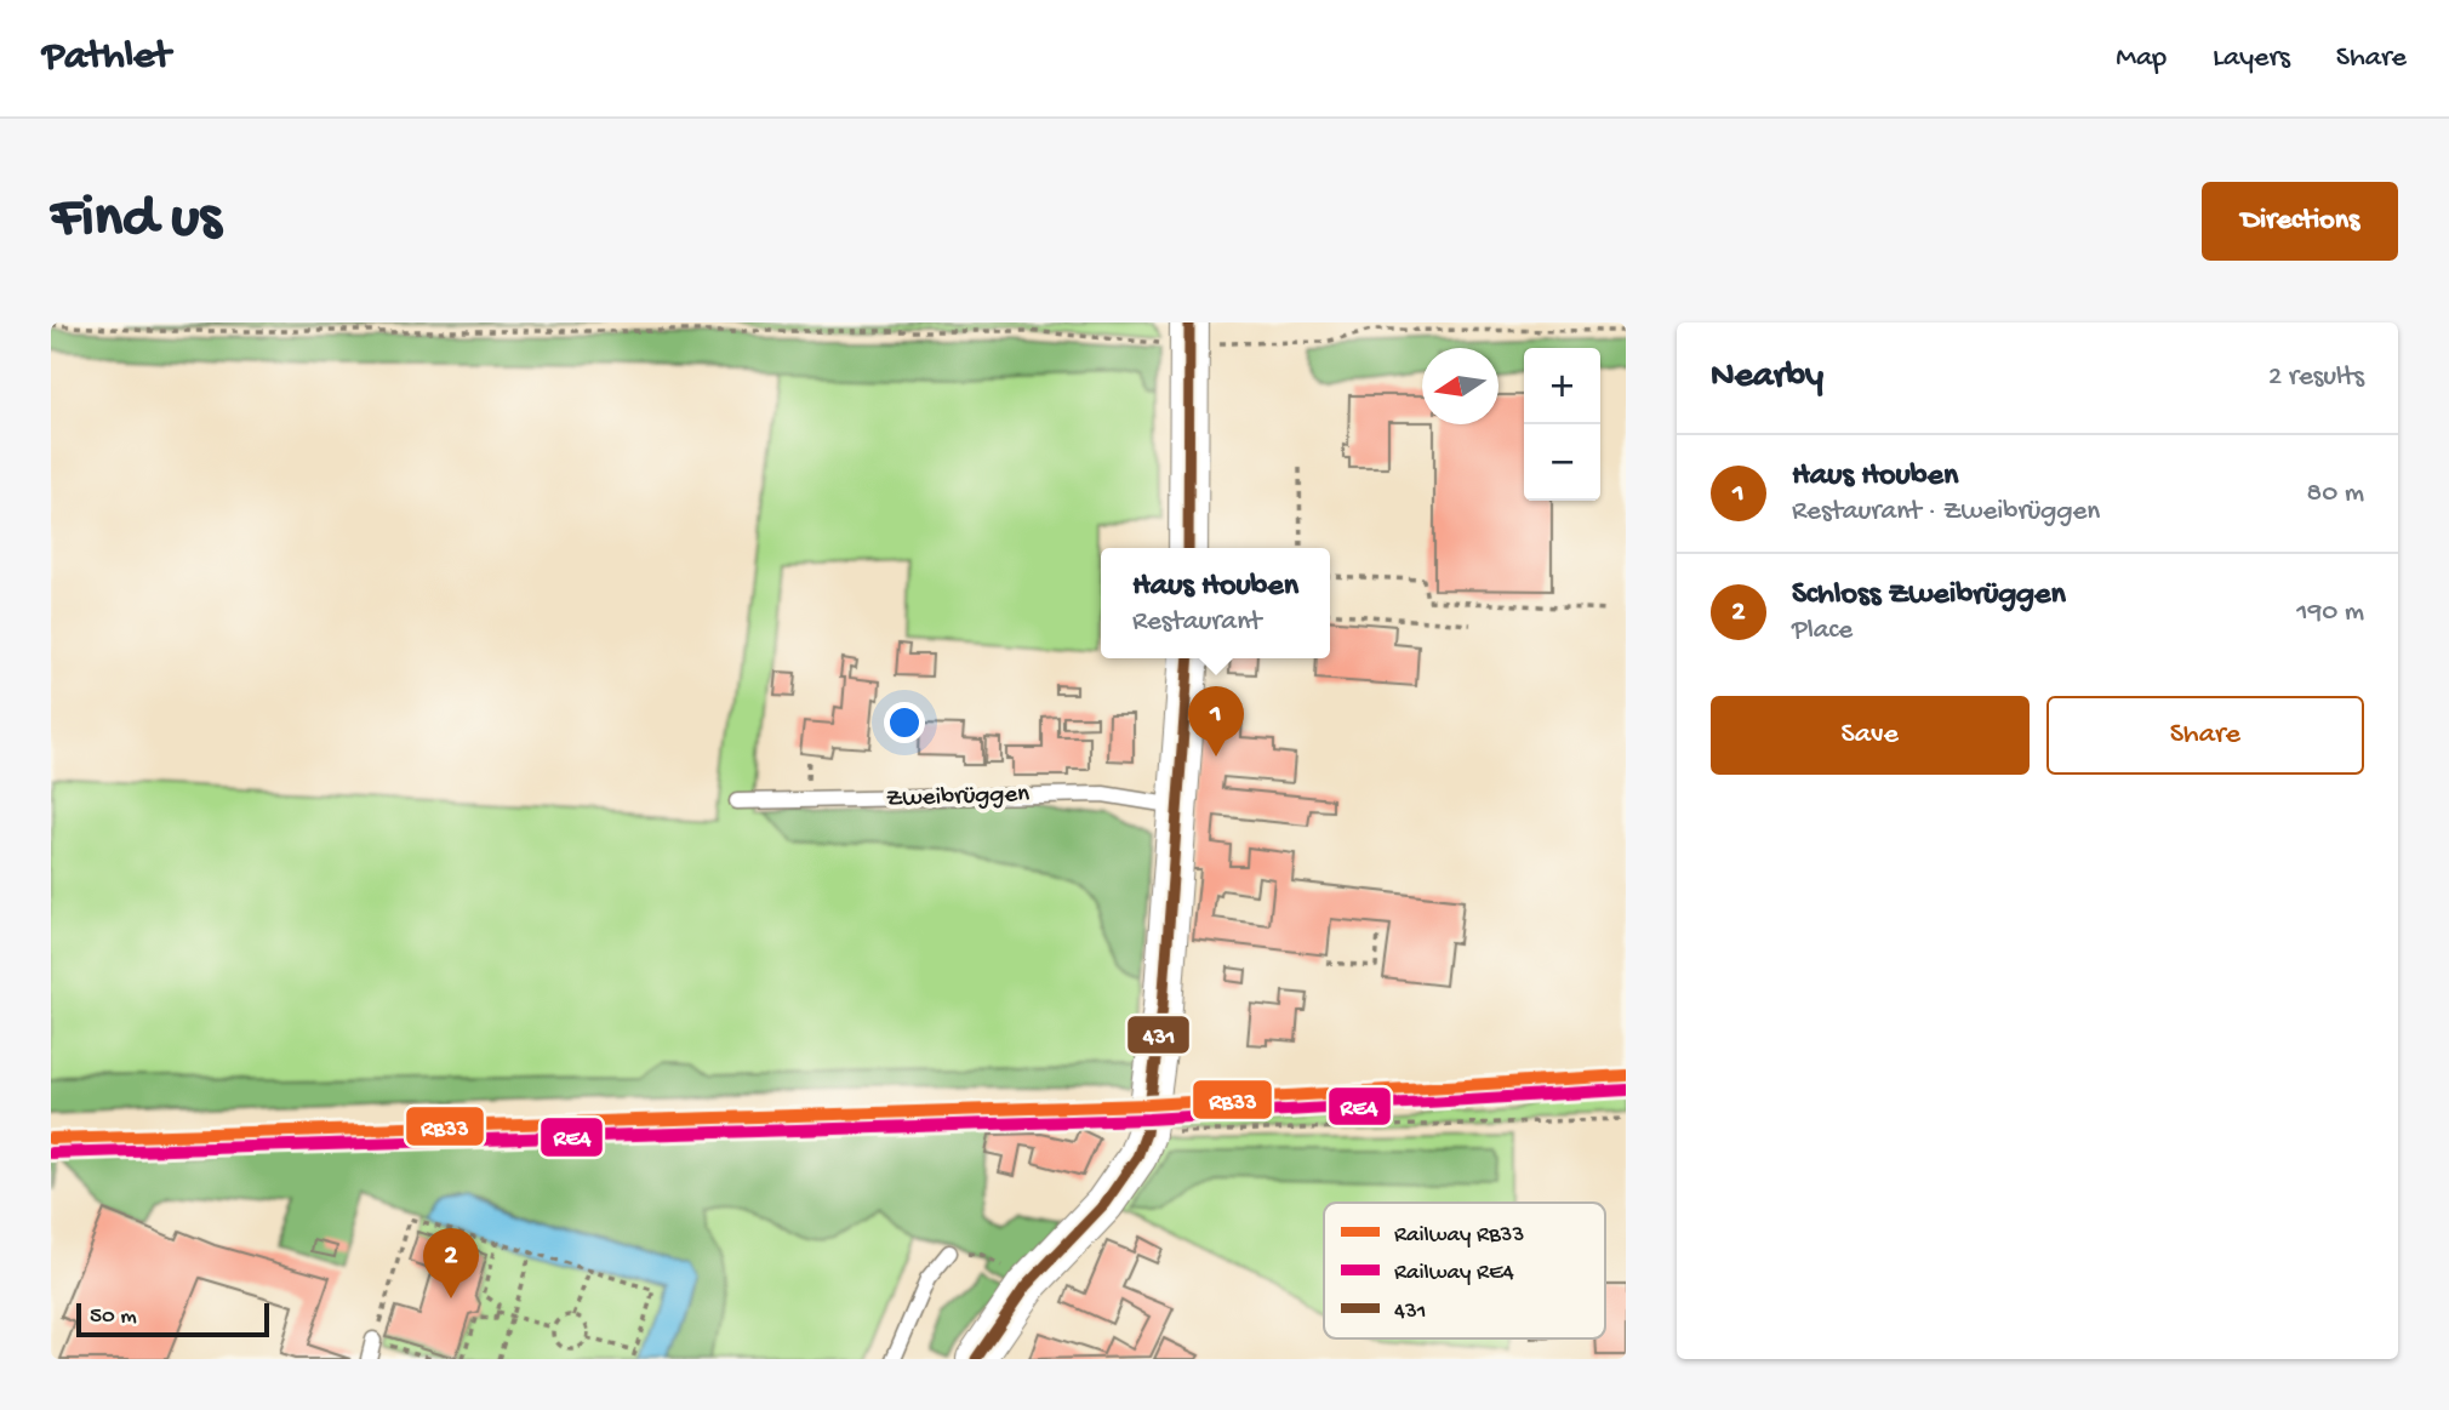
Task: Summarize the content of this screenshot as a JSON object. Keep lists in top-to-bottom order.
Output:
{
  "streets": {
    "lane": ["Zweibrüggen"]
  },
  "lines": ["transit line 431", "rail line RB33", "rail line RE4"],
  "legend": ["Railway RB33", "Railway RE4", "431"],
  "scale_bar": "50 m",
  "north": "left",
  "page": {
    "header": "Pathlet",
    "nav": ["Map", "Layers", "Share"],
    "buttons": [
      "Directions",
      ["Save", "Share"]
    ],
    "title": "Find us",
    "heading": ["Nearby", "2 results"],
    "map_buttons": ["+", "−"],
    "list": [
      {
        "mark": "1",
        "name": "Haus Houben",
        "note": "Restaurant · Zweibrüggen",
        "value": "80 m"
      },
      {
        "mark": "2",
        "name": "Schloss Zweibrüggen",
        "note": "Place",
        "value": "190 m"
      }
    ],
    "popup": ["Haus Houben", "Restaurant"],
    "pins": ["1", "2"],
    "scale": "50 m"
  }
}
